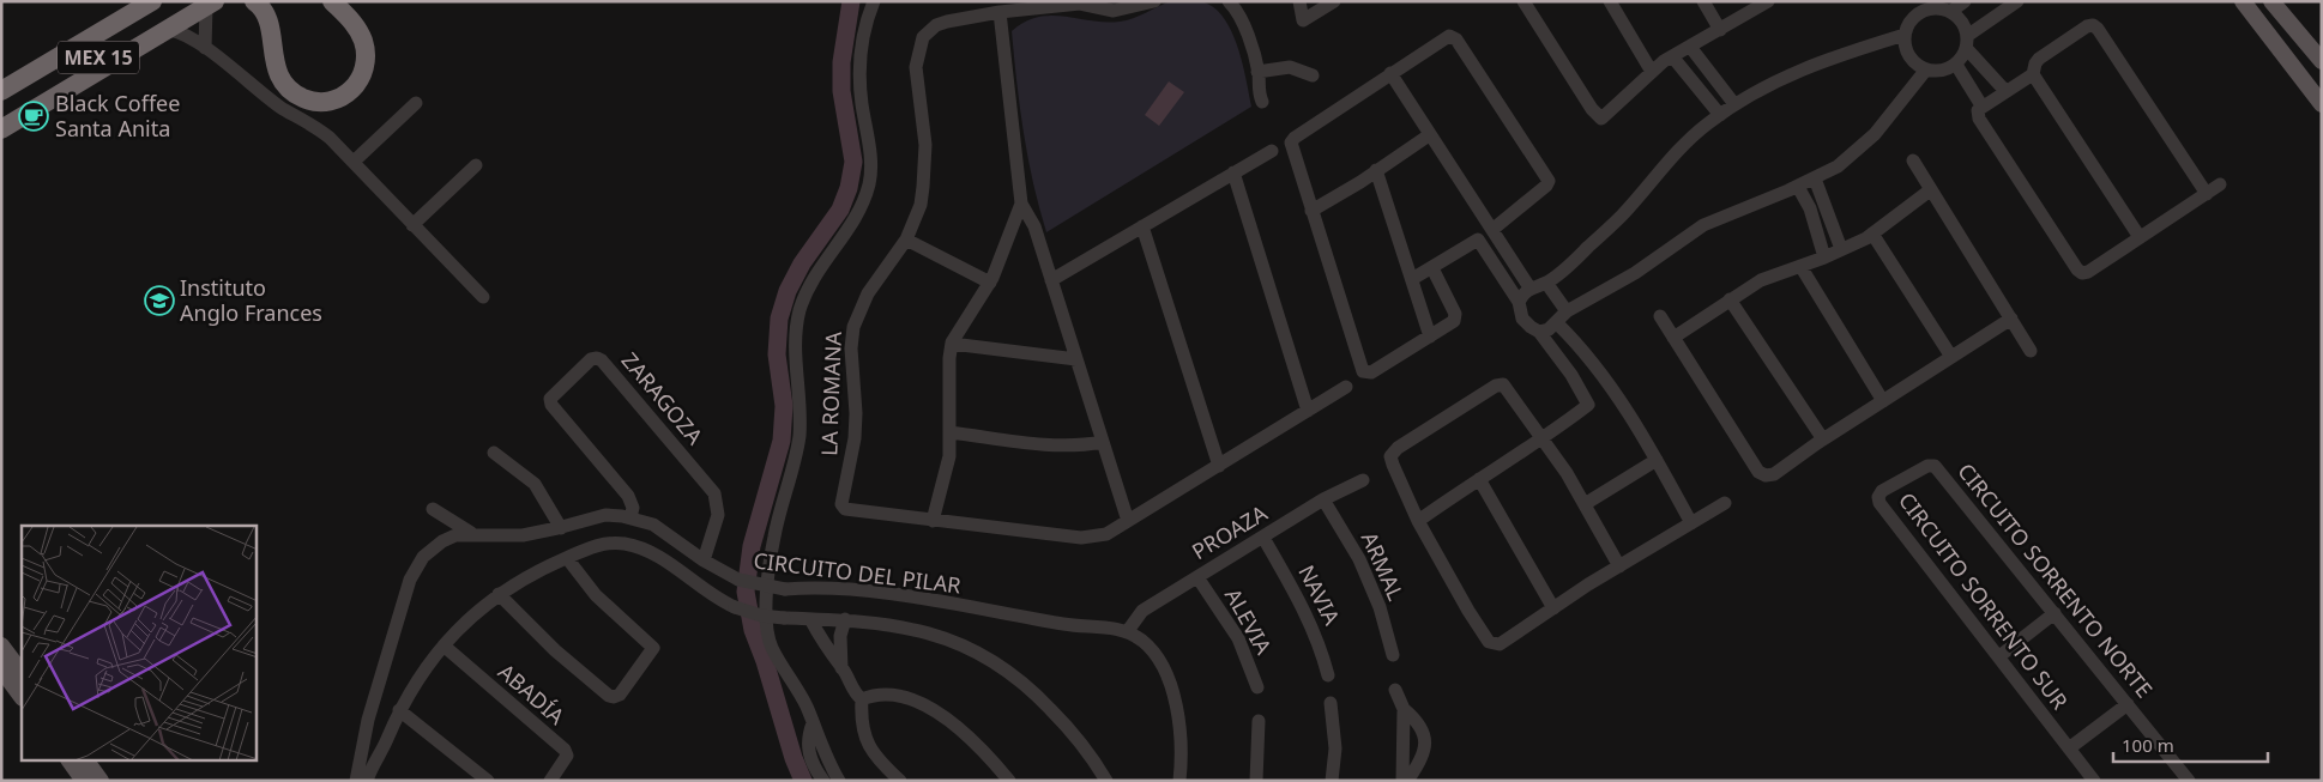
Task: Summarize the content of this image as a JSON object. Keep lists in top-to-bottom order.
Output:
{
  "streets": {
    "highway": ["MEX 15"],
    "street": [
      "LA ROMANA",
      "ZARAGOZA",
      "PROAZA",
      "ARMAL",
      "CIRCUITO DEL PILAR",
      "CIRCUITO SORRENTO NORTE",
      "NAVIA",
      "CIRCUITO SORRENTO SUR",
      "ALEVIA",
      "ABADÍA"
    ]
  },
  "crossings": [
    ["ZARAGOZA", "CIRCUITO DEL PILAR"],
    ["PROAZA", "ARMAL"],
    ["PROAZA", "CIRCUITO DEL PILAR"],
    ["PROAZA", "NAVIA"],
    ["PROAZA", "ALEVIA"],
    ["CIRCUITO SORRENTO NORTE", "CIRCUITO SORRENTO SUR"]
  ],
  "places": {
    "cafe": ["Black Coffee Santa Anita"],
    "school or university": ["Instituto Anglo Frances"]
  },
  "scale_bar": "100 m"
}
